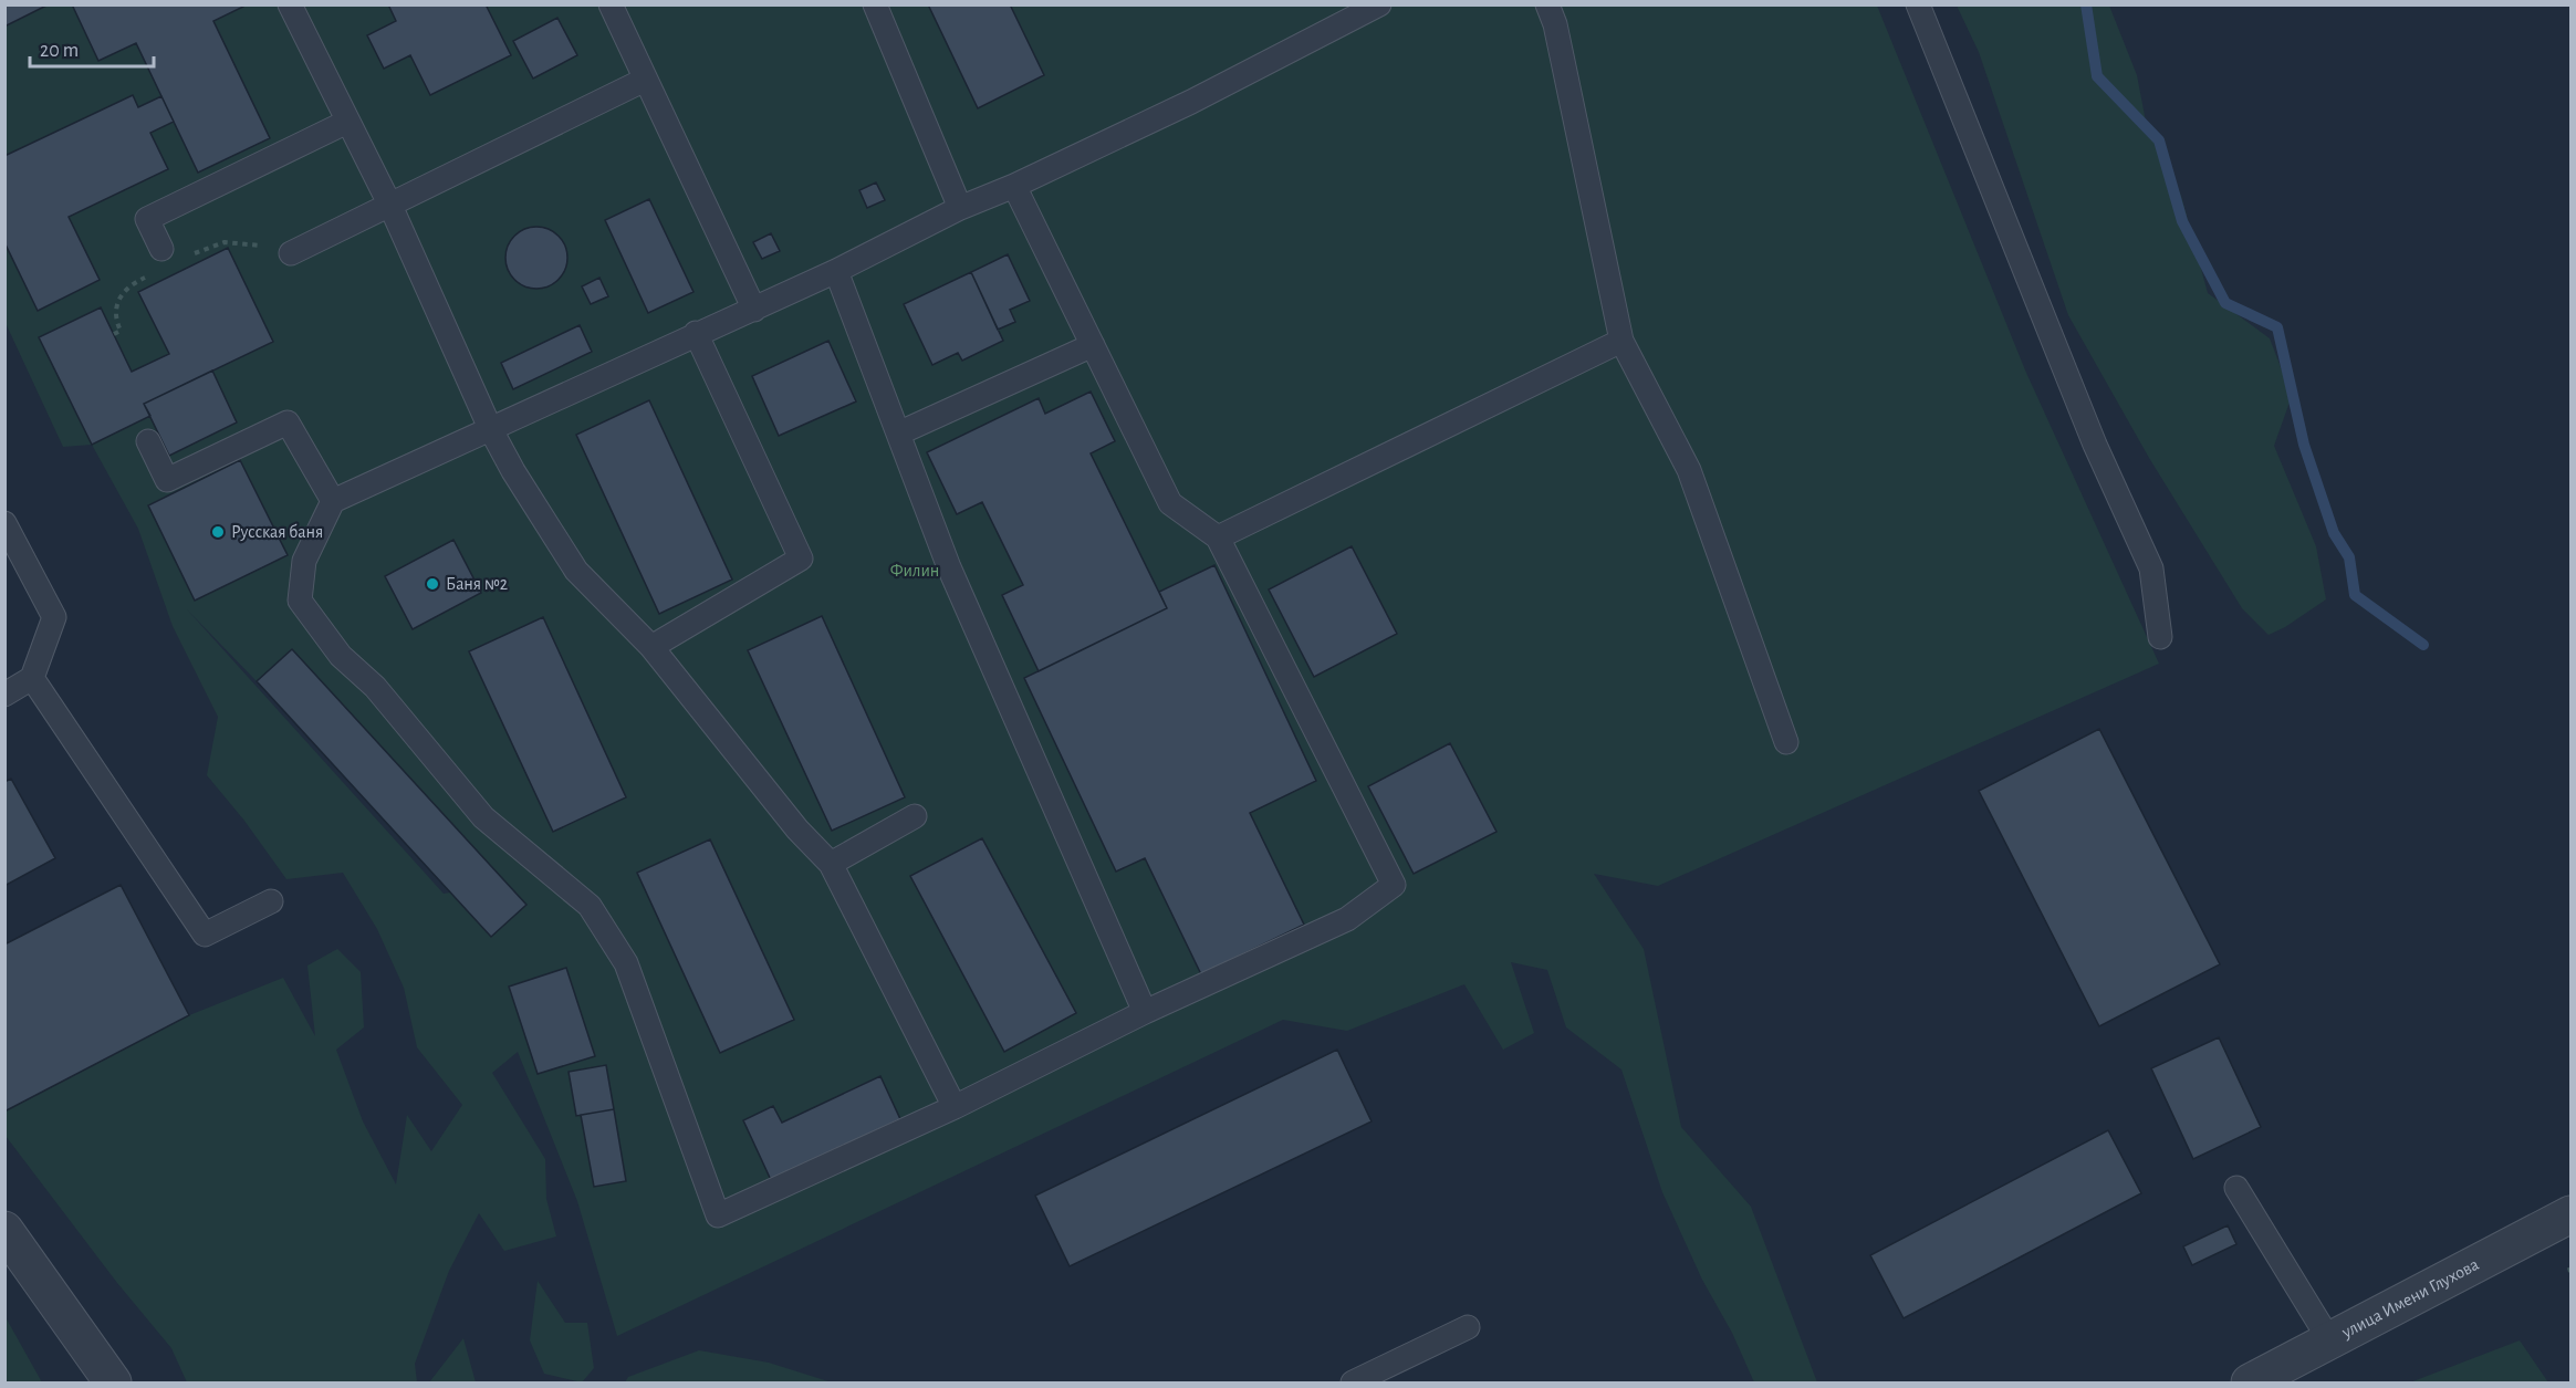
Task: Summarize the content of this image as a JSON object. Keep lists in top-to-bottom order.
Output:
{
  "streets": {
    "street": ["улица Имени Глухова"]
  },
  "parks": ["Филин"],
  "places": ["Русская баня", "Баня №2"],
  "scale_bar": "20 m"
}
